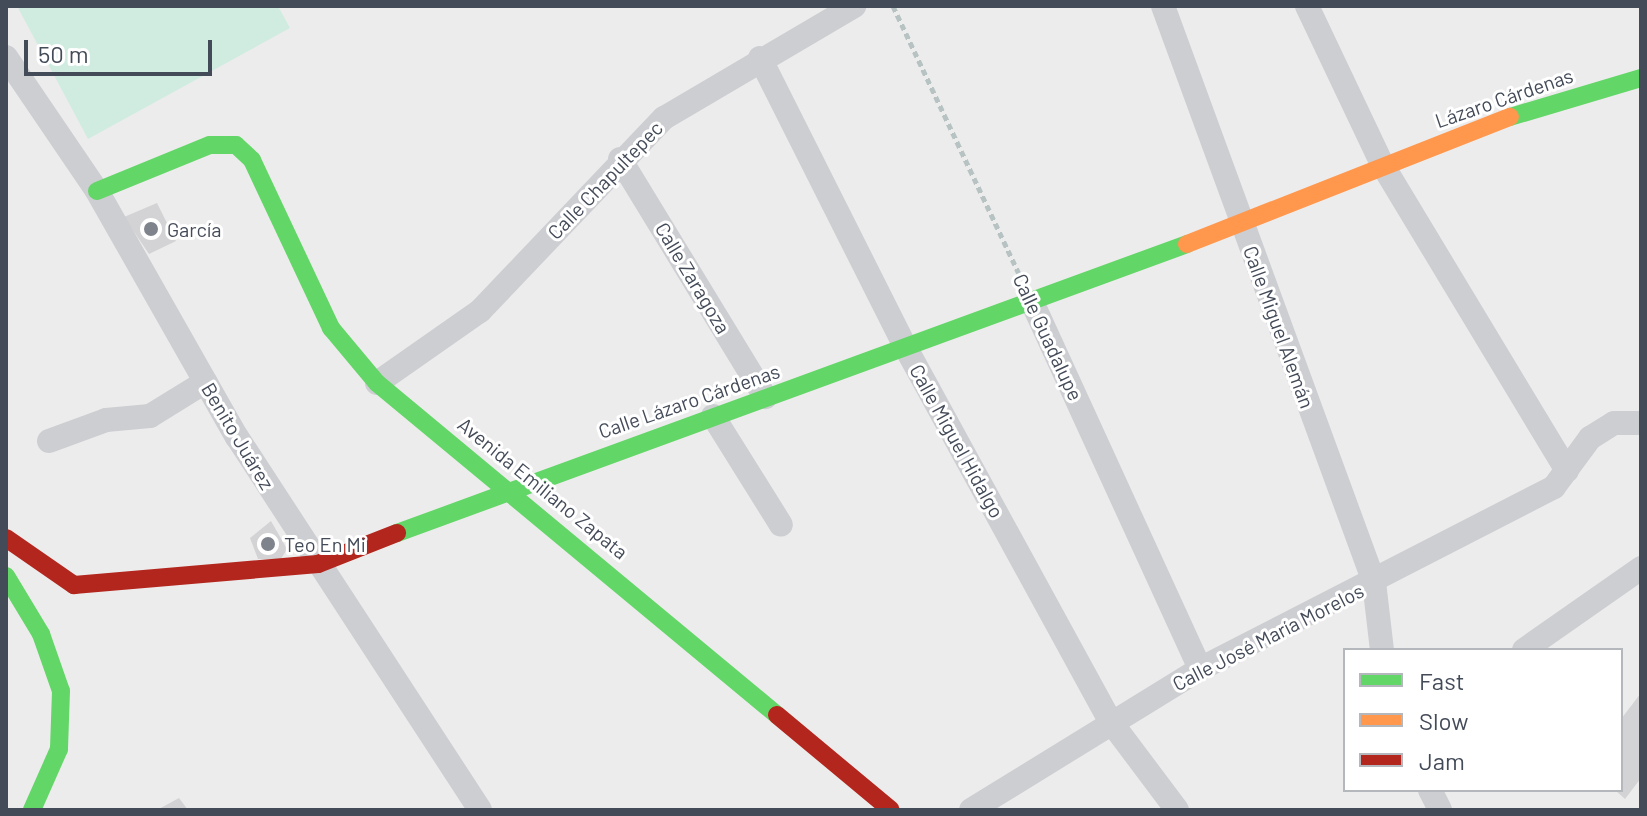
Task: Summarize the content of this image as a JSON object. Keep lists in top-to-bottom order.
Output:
{
  "streets": {
    "street": [
      "Lázaro Cárdenas",
      "Calle Chapultepec",
      "Calle Zaragoza",
      "Calle Miguel Alemán",
      "Calle Guadalupe",
      "Calle Lázaro Cárdenas",
      "Benito Juárez",
      "Calle Miguel Hidalgo",
      "Avenida Emiliano Zapata",
      "Calle José María Morelos"
    ]
  },
  "crossings": [
    ["Lázaro Cárdenas", "Calle Lázaro Cárdenas"],
    ["Calle Chapultepec", "Calle Zaragoza"],
    ["Calle Chapultepec", "Calle Miguel Hidalgo"],
    ["Calle Chapultepec", "Avenida Emiliano Zapata"],
    ["Calle Zaragoza", "Calle Lázaro Cárdenas"],
    ["Calle Miguel Alemán", "Calle Lázaro Cárdenas"],
    ["Calle Miguel Alemán", "Calle José María Morelos"],
    ["Calle Guadalupe", "Calle Lázaro Cárdenas"],
    ["Calle Guadalupe", "Calle José María Morelos"],
    ["Calle Lázaro Cárdenas", "Benito Juárez"],
    ["Calle Lázaro Cárdenas", "Calle Miguel Hidalgo"],
    ["Calle Lázaro Cárdenas", "Avenida Emiliano Zapata"],
    ["Benito Juárez", "Avenida Emiliano Zapata"],
    ["Calle Miguel Hidalgo", "Calle José María Morelos"]
  ],
  "places": ["García", "Teo En Mi"],
  "legend": ["Fast", "Slow", "Jam"],
  "scale_bar": "50 m"
}
